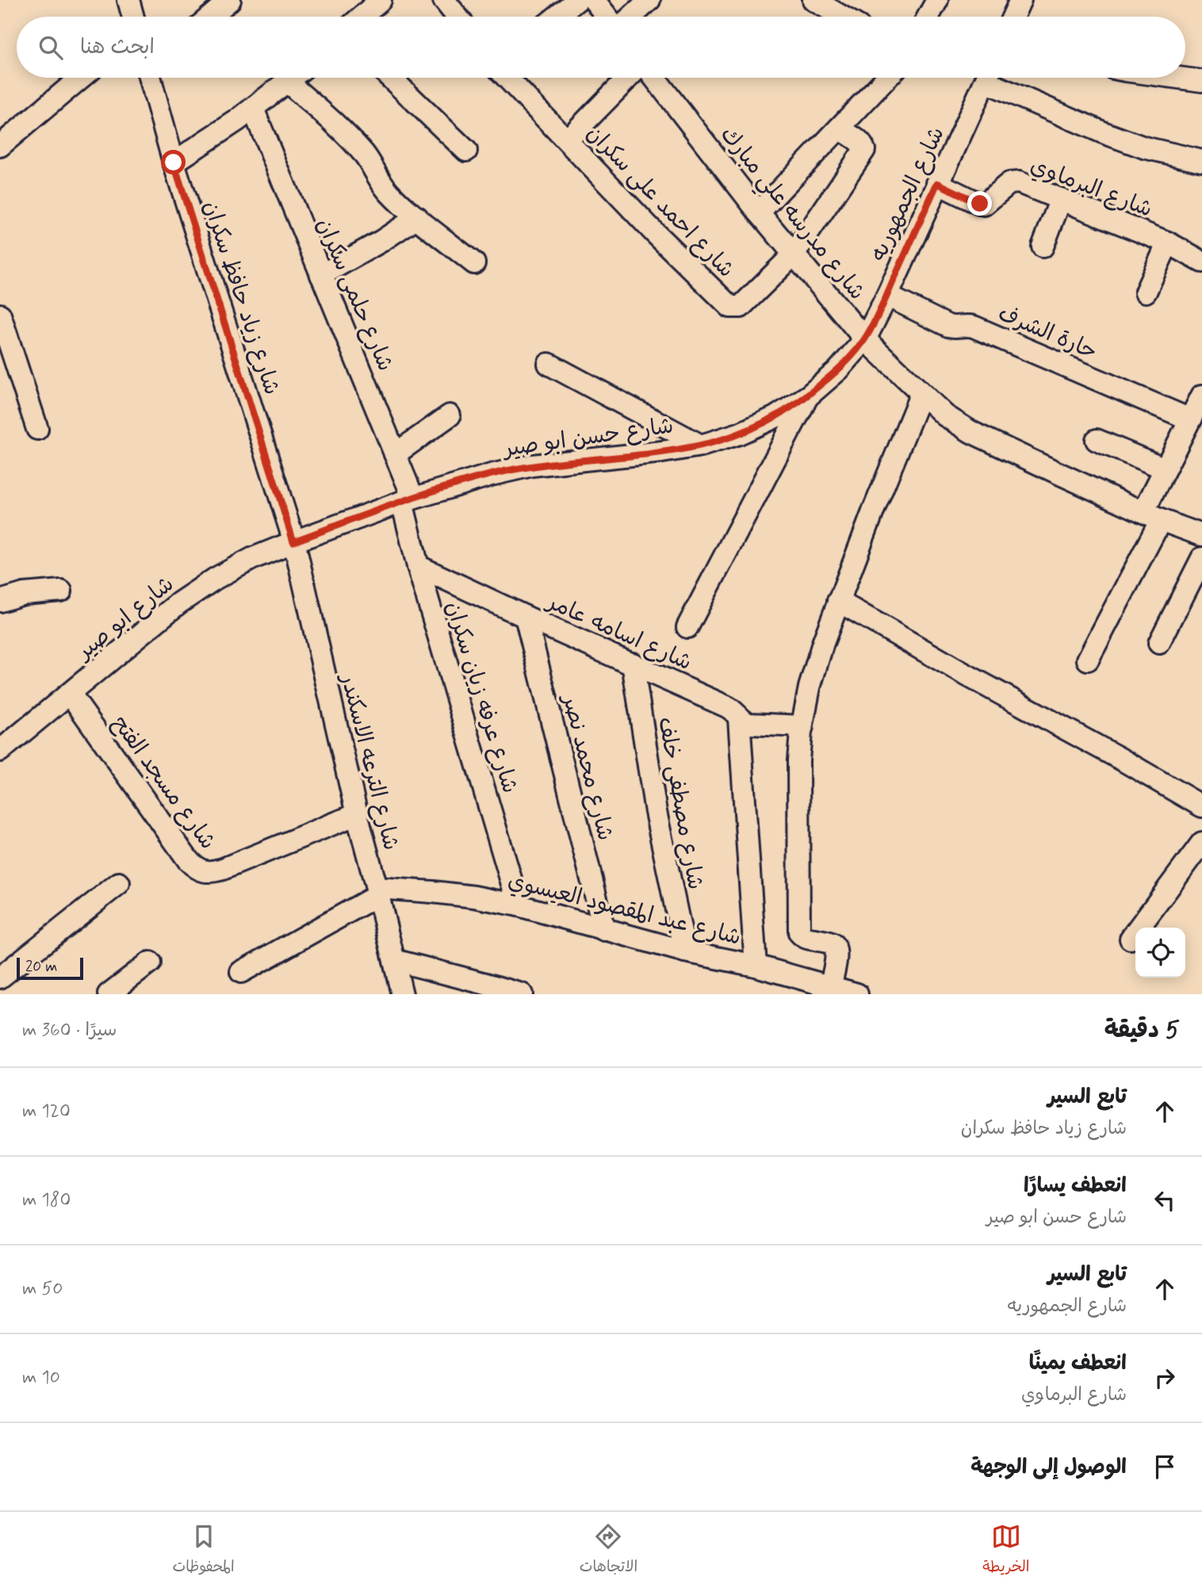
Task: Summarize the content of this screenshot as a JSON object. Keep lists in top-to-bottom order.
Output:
{
  "streets": {
    "street": [
      "شارع البرماوي",
      "شارع الجمهوريه",
      "شارع احمد على سكران",
      "شارع مدرسه علي مبارك",
      "شارع حلمى سكران",
      "شارع زياد حافظ سكران",
      "حارة الشرف",
      "شارع حسن ابو صير",
      "شارع ابو صير",
      "شارع اسامه عامر",
      "شارع عرفه زيان سكران",
      "شارع الترعه الاسكندر",
      "شارع محمد نصر",
      "شارع مسجد الفتح",
      "شارع مصطفى خلف",
      "شارع عبد المقصود العيسوي"
    ]
  },
  "crossings": [
    ["شارع البرماوي", "شارع الجمهوريه"],
    ["شارع الجمهوريه", "شارع مدرسه علي مبارك"],
    ["شارع الجمهوريه", "حارة الشرف"],
    ["شارع الجمهوريه", "شارع حسن ابو صير"],
    ["شارع احمد على سكران", "شارع مدرسه علي مبارك"],
    ["شارع مدرسه علي مبارك", "شارع حسن ابو صير"],
    ["شارع حلمى سكران", "شارع حسن ابو صير"],
    ["شارع حلمى سكران", "شارع عرفه زيان سكران"],
    ["شارع زياد حافظ سكران", "شارع حسن ابو صير"],
    ["شارع زياد حافظ سكران", "شارع ابو صير"],
    ["شارع زياد حافظ سكران", "شارع الترعه الاسكندر"],
    ["شارع حسن ابو صير", "شارع ابو صير"],
    ["شارع حسن ابو صير", "شارع عرفه زيان سكران"],
    ["شارع حسن ابو صير", "شارع الترعه الاسكندر"],
    ["شارع ابو صير", "شارع الترعه الاسكندر"],
    ["شارع ابو صير", "شارع مسجد الفتح"],
    ["شارع اسامه عامر", "شارع عرفه زيان سكران"],
    ["شارع اسامه عامر", "شارع محمد نصر"],
    ["شارع اسامه عامر", "شارع مصطفى خلف"],
    ["شارع عرفه زيان سكران", "شارع عبد المقصود العيسوي"],
    ["شارع الترعه الاسكندر", "شارع مسجد الفتح"],
    ["شارع الترعه الاسكندر", "شارع عبد المقصود العيسوي"],
    ["شارع محمد نصر", "شارع عبد المقصود العيسوي"],
    ["شارع مصطفى خلف", "شارع عبد المقصود العيسوي"]
  ],
  "scale_bar": "20 m",
  "page": {
    "search": "ابحث هنا",
    "scale": "20 m",
    "heading": ["5 دقيقة", "سيرًا · 360 m"],
    "list": [
      ["تابع السير", "شارع زياد حافظ سكران", "120 m"],
      ["انعطف يسارًا", "شارع حسن ابو صير", "180 m"],
      ["تابع السير", "شارع الجمهوريه", "50 m"],
      ["انعطف يمينًا", "شارع البرماوي", "10 m"],
      "الوصول إلى الوجهة"
    ],
    "nav": ["الخريطة", "الاتجاهات", "المحفوظات"]
  }
}
